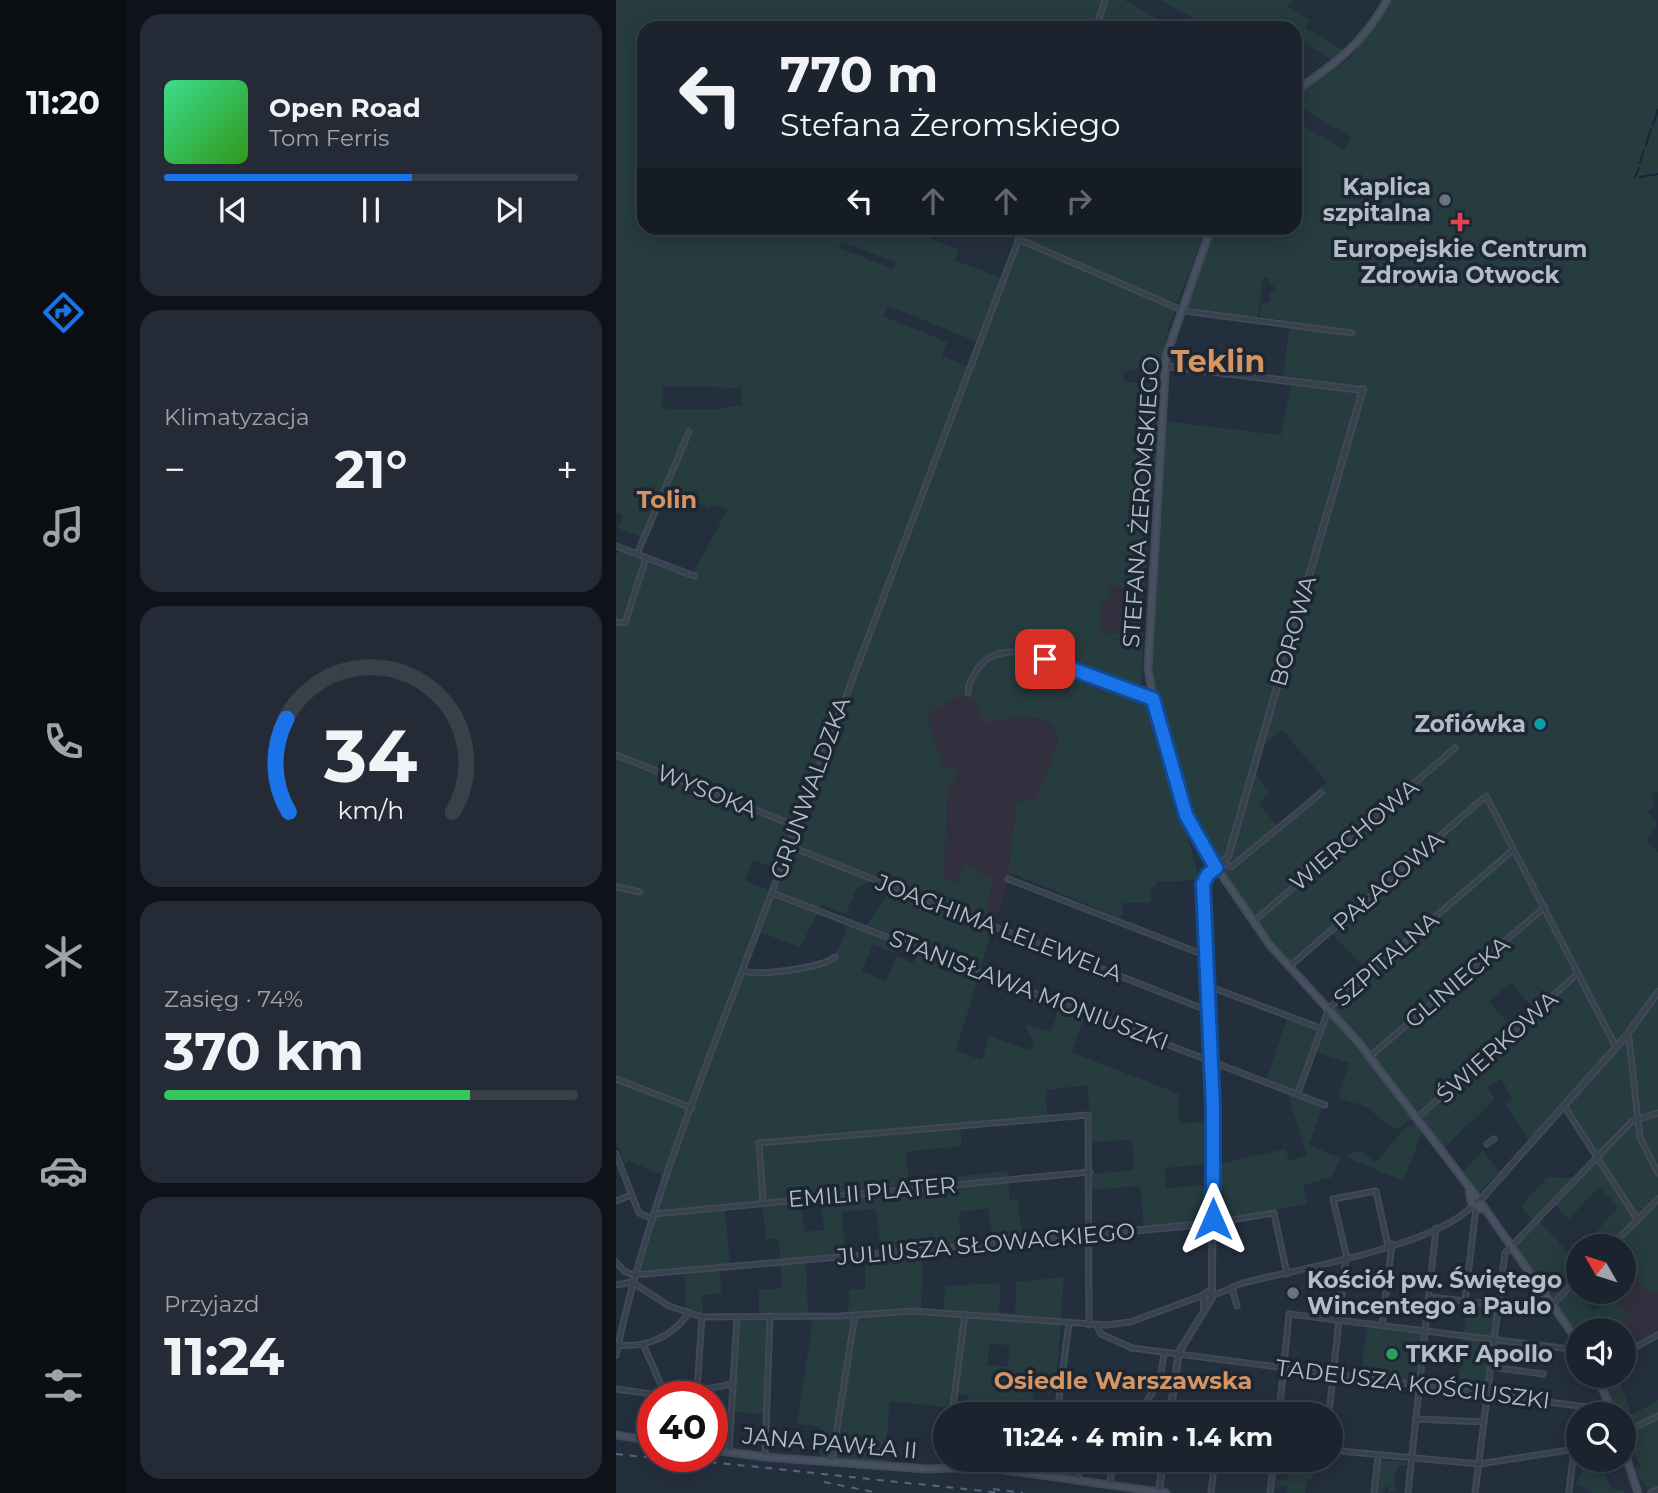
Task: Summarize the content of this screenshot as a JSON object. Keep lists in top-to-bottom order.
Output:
{
  "streets": {
    "main road": ["STEFANA ŻEROMSKIEGO", "JANA PAWŁA II"],
    "street": [
      "BOROWA",
      "GRUNWALDZKA",
      "WYSOKA",
      "WIERCHOWA",
      "PAŁACOWA",
      "JOACHIMA LELEWELA",
      "SZPITALNA",
      "GLINIECKA",
      "STANISŁAWA MONIUSZKI",
      "ŚWIERKOWA",
      "EMILII PLATER",
      "JULIUSZA SŁOWACKIEGO",
      "TADEUSZA KOŚCIUSZKI"
    ]
  },
  "crossings": [
    ["STEFANA ŻEROMSKIEGO", "BOROWA"],
    ["STEFANA ŻEROMSKIEGO", "WIERCHOWA"],
    ["STEFANA ŻEROMSKIEGO", "PAŁACOWA"],
    ["STEFANA ŻEROMSKIEGO", "SZPITALNA"],
    ["STEFANA ŻEROMSKIEGO", "GLINIECKA"],
    ["STEFANA ŻEROMSKIEGO", "ŚWIERKOWA"],
    ["GRUNWALDZKA", "WYSOKA"],
    ["GRUNWALDZKA", "JOACHIMA LELEWELA"],
    ["GRUNWALDZKA", "STANISŁAWA MONIUSZKI"],
    ["GRUNWALDZKA", "EMILII PLATER"],
    ["GRUNWALDZKA", "JULIUSZA SŁOWACKIEGO"],
    ["PAŁACOWA", "SZPITALNA"],
    ["SZPITALNA", "STANISŁAWA MONIUSZKI"]
  ],
  "districts": ["Teklin", "Tolin", "Osiedle Warszawska"],
  "places": {
    "other": [
      "Kaplica szpitalna",
      "Zofiówka",
      "Kościół pw. Świętego Wincentego a Paulo",
      "TKKF Apollo"
    ],
    "health": ["Europejskie Centrum Zdrowia Otwock"]
  },
  "north": "top left",
  "page": {
    "tabs": "11:20",
    "turn": ["770 m", "Stefana Żeromskiego"],
    "song": ["Open Road", "Tom Ferris"],
    "tile": [
      "Klimatyzacja",
      ["Zasięg · 74%", "370 km"],
      ["Przyjazd", "11:24"]
    ],
    "heat": ["−", "21°", "+"],
    "limit": "40",
    "trip": "11:24 · 4 min · 1.4 km",
    "gauge": ["34", "km/h"]
  }
}
